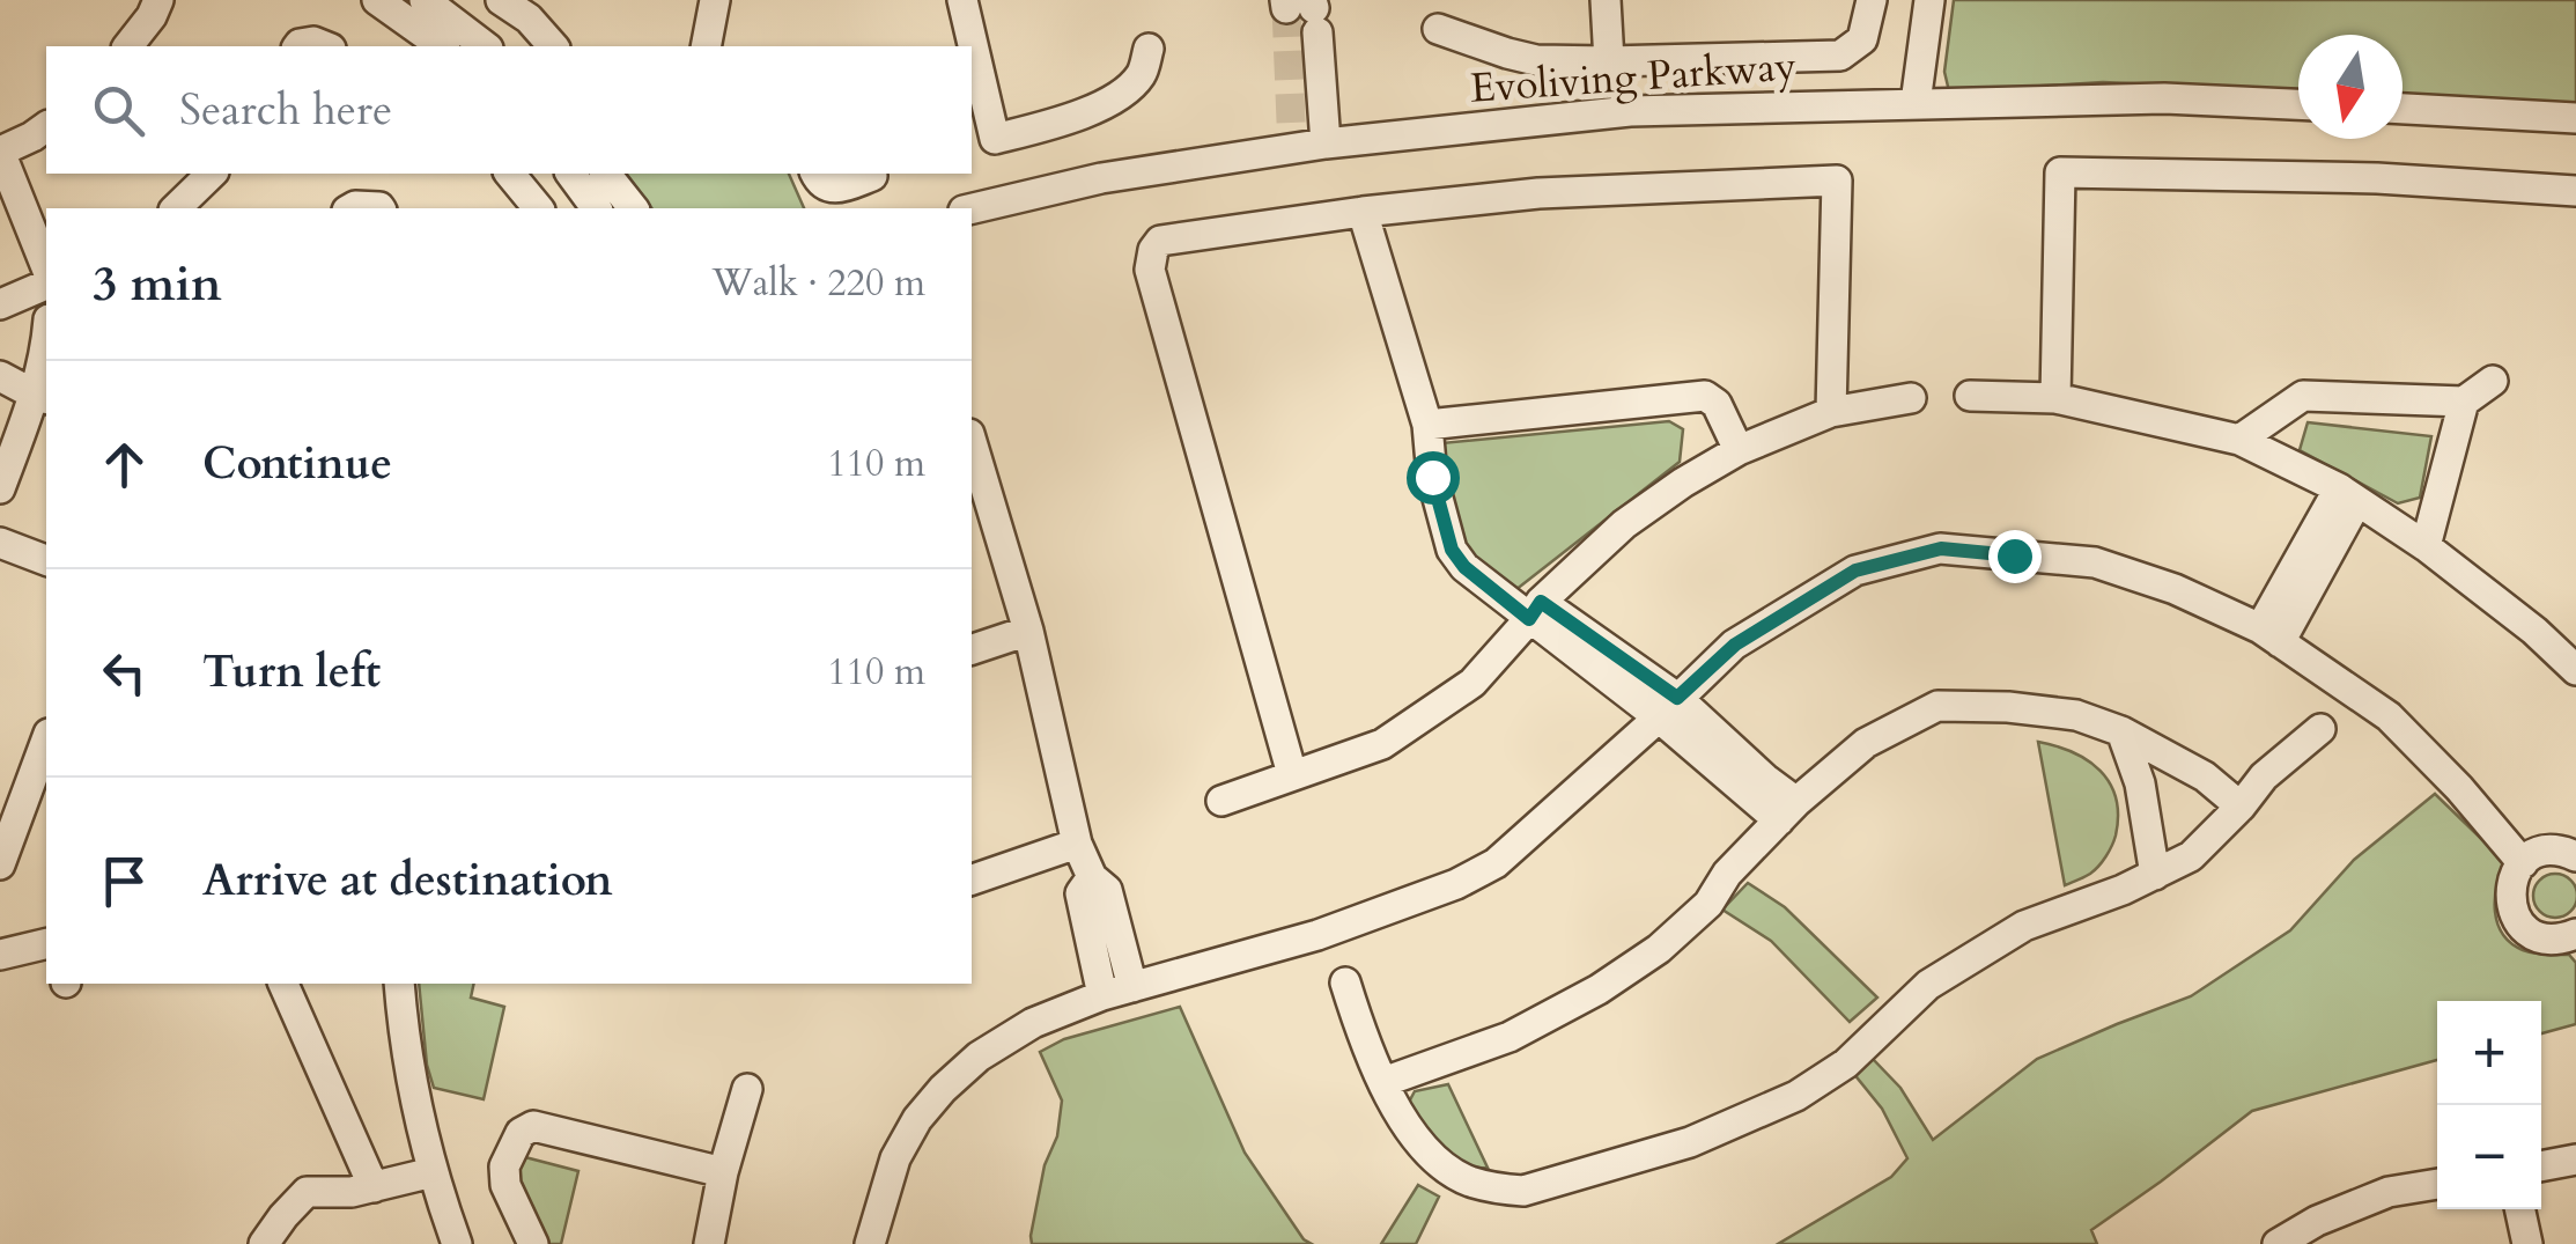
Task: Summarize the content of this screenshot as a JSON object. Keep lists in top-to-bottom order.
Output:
{
  "streets": {
    "street": ["Evoliving Parkway"]
  },
  "north": "bottom",
  "page": {
    "search": "Search here",
    "heading": ["3 min", "Walk · 220 m"],
    "list": [
      ["Continue", "110 m"],
      ["Turn left", "110 m"],
      "Arrive at destination"
    ],
    "map_buttons": ["+", "−"]
  }
}
